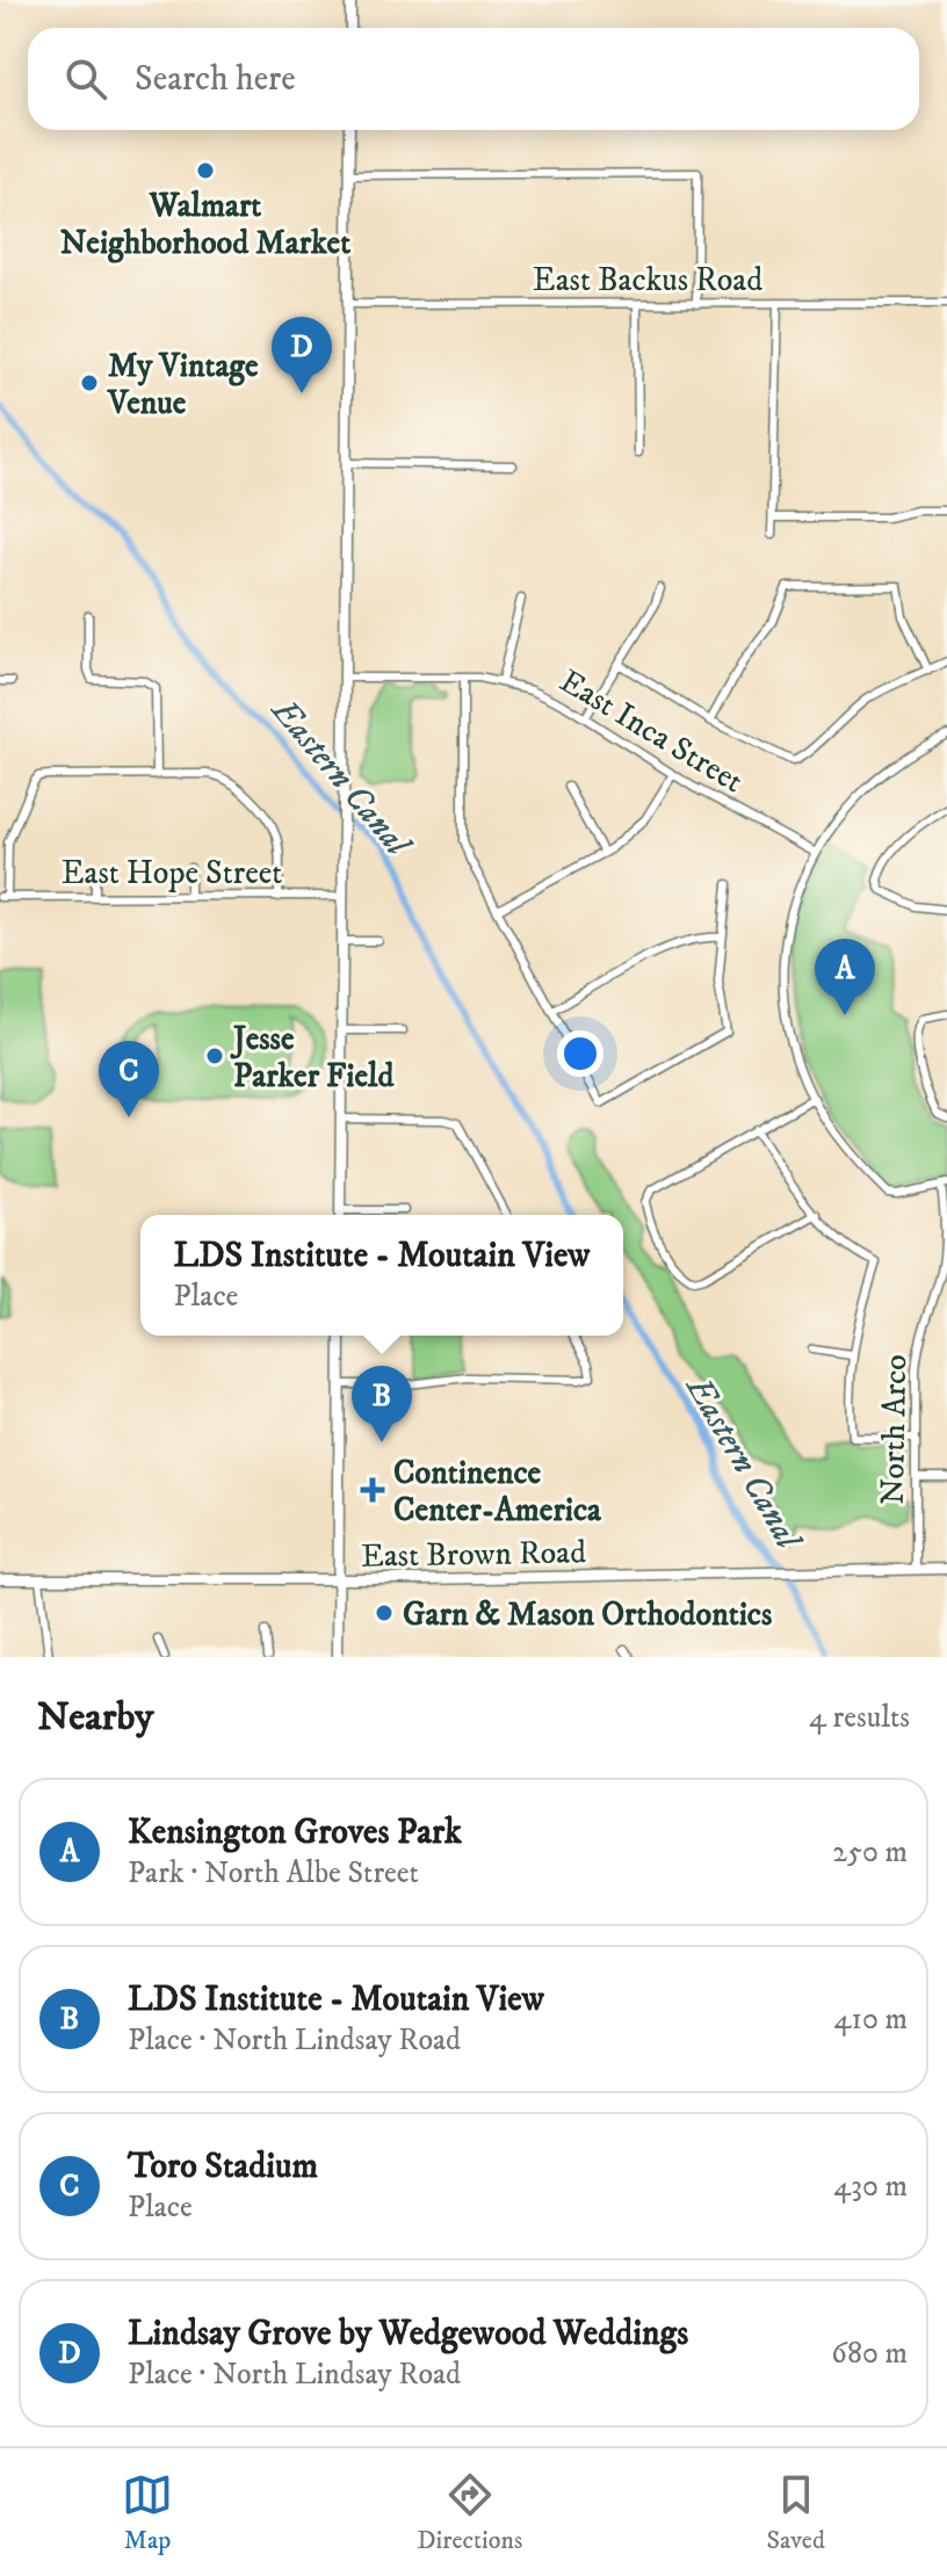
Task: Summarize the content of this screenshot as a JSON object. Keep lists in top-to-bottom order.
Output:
{
  "streets": {
    "main road": ["East Brown Road"],
    "street": [
      "East Backus Road",
      "East Inca Street",
      "East Hope Street",
      "North Arco"
    ]
  },
  "crossings": [
    ["North Arco", "East Brown Road"]
  ],
  "water": ["Eastern Canal"],
  "places": {
    "other": [
      "Walmart Neighborhood Market",
      "My Vintage Venue",
      "Jesse Parker Field",
      "Garn & Mason Orthodontics"
    ],
    "health": ["Continence Center-America"]
  },
  "page": {
    "search": "Search here",
    "pins": [
      "D",
      "A",
      "C",
      "B"
    ],
    "popup": ["LDS Institute - Moutain View", "Place"],
    "heading": ["Nearby", "4 results"],
    "list": [
      {
        "mark": "A",
        "name": "Kensington Groves Park",
        "note": "Park · North Albe Street",
        "value": "250 m"
      },
      {
        "mark": "B",
        "name": "LDS Institute - Moutain View",
        "note": "Place · North Lindsay Road",
        "value": "410 m"
      },
      {
        "mark": "C",
        "name": "Toro Stadium",
        "note": "Place",
        "value": "430 m"
      },
      {
        "mark": "D",
        "name": "Lindsay Grove by Wedgewood Weddings",
        "note": "Place · North Lindsay Road",
        "value": "680 m"
      }
    ],
    "nav": ["Map", "Directions", "Saved"]
  }
}
